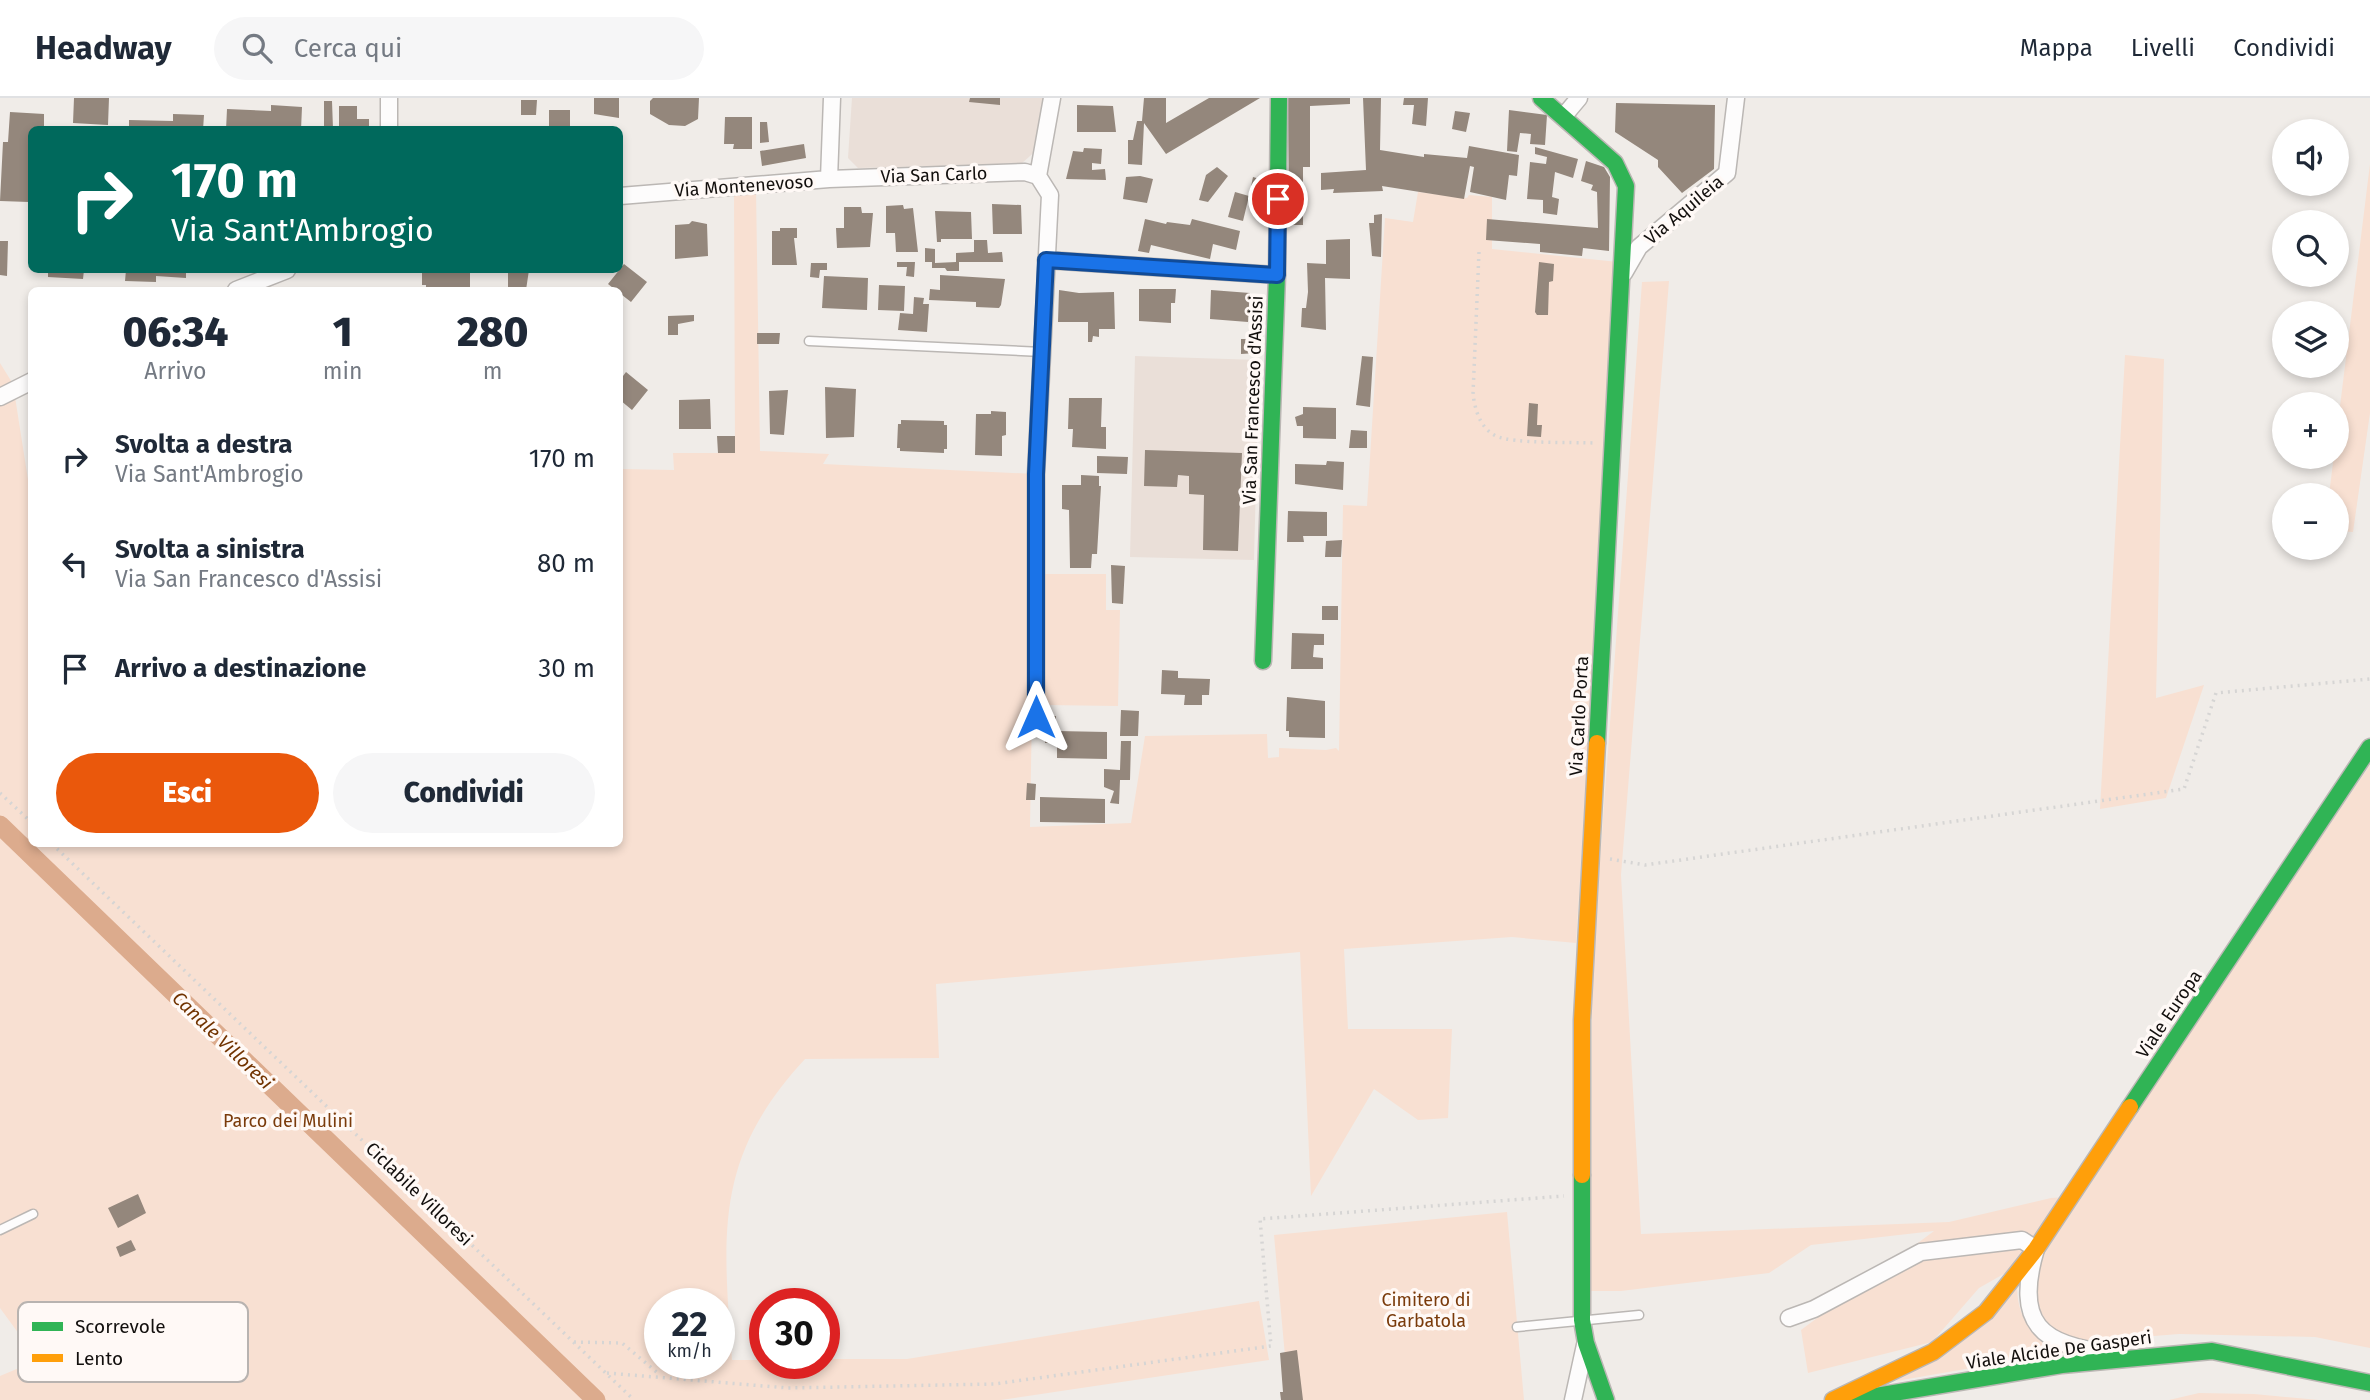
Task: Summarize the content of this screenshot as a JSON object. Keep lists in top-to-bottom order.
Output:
{
  "streets": {
    "street": [
      "Via San Carlo",
      "Via Montenevoso",
      "Via Aquileia",
      "Via San Francesco d'Assisi",
      "Via Carlo Porta",
      "Viale Europa",
      "Viale Alcide De Gasperi"
    ],
    "path": ["Ciclabile Villoresi"]
  },
  "crossings": [
    ["Via San Carlo", "Via Montenevoso"],
    ["Via Aquileia", "Via Carlo Porta"]
  ],
  "water": ["Canale Villoresi"],
  "parks": ["Parco dei Mulini", "Cimitero di Garbatola"],
  "legend": ["Scorrevole", "Lento"],
  "page": {
    "header": "Headway",
    "search": "Cerca qui",
    "nav": ["Mappa", "Livelli", "Condividi"],
    "map_buttons": ["+", "−"],
    "turn": ["170 m", "Via Sant'Ambrogio"],
    "eta": [
      "06:34",
      "Arrivo",
      "1",
      "min",
      "280",
      "m"
    ],
    "list": [
      {
        "name": "Svolta a destra",
        "note": "Via Sant'Ambrogio",
        "value": "170 m"
      },
      {
        "name": "Svolta a sinistra",
        "note": "Via San Francesco d'Assisi",
        "value": "80 m"
      },
      {
        "name": "Arrivo a destinazione",
        "value": "30 m"
      }
    ],
    "buttons": ["Esci", "Condividi"],
    "speed": "22 km/h",
    "limit": "30"
  }
}
